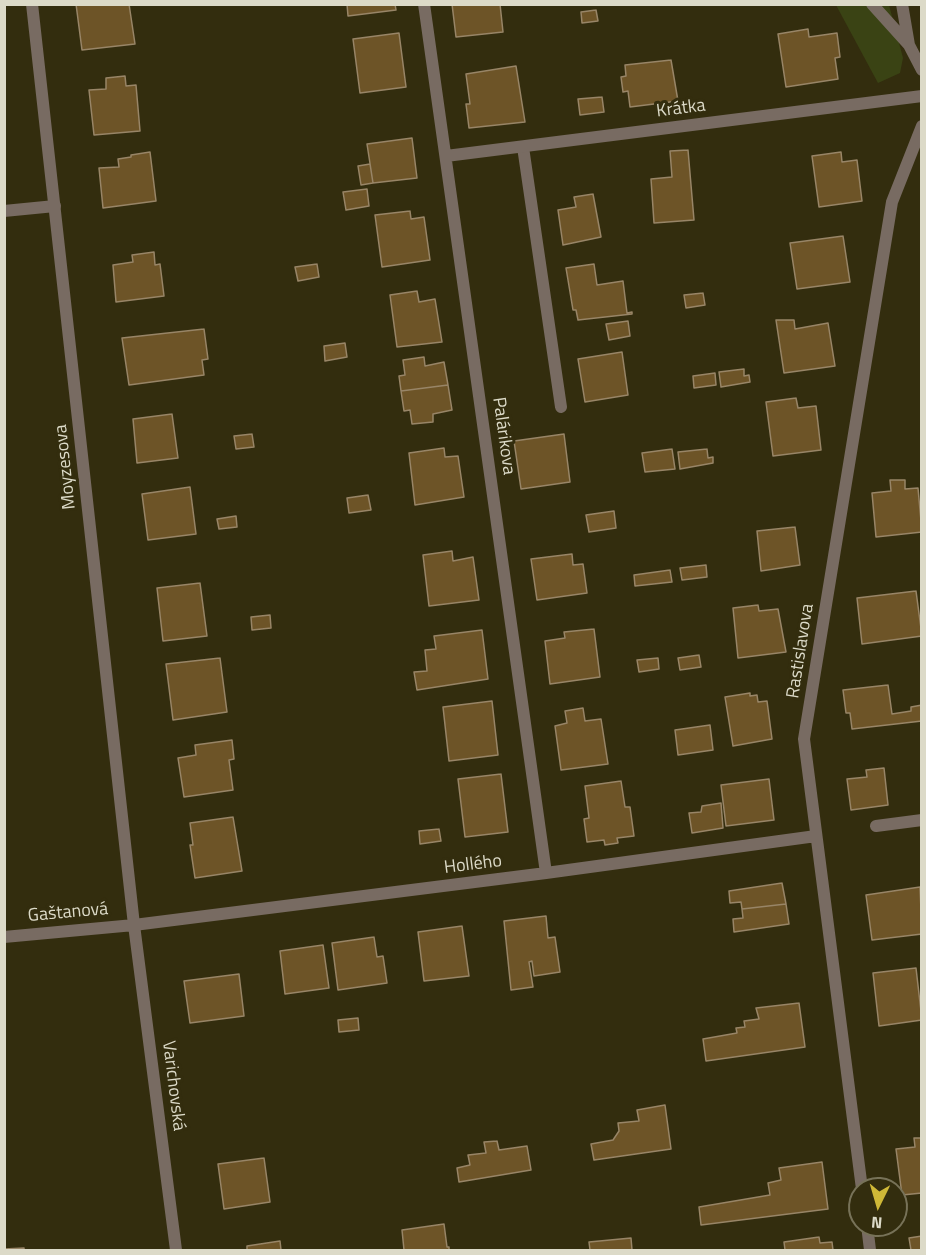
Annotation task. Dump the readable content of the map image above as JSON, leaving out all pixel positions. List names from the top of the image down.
{
  "streets": {
    "street": [
      "Krátka",
      "Palárikova",
      "Moyzesova",
      "Rastislavova",
      "Hollého",
      "Gaštanová",
      "Varichovská"
    ]
  },
  "crossings": [
    ["Krátka", "Palárikova"],
    ["Palárikova", "Hollého"],
    ["Moyzesova", "Hollého"],
    ["Moyzesova", "Gaštanová"],
    ["Moyzesova", "Varichovská"],
    ["Rastislavova", "Hollého"],
    ["Hollého", "Gaštanová"],
    ["Hollého", "Varichovská"],
    ["Gaštanová", "Varichovská"]
  ],
  "north": "bottom"
}
